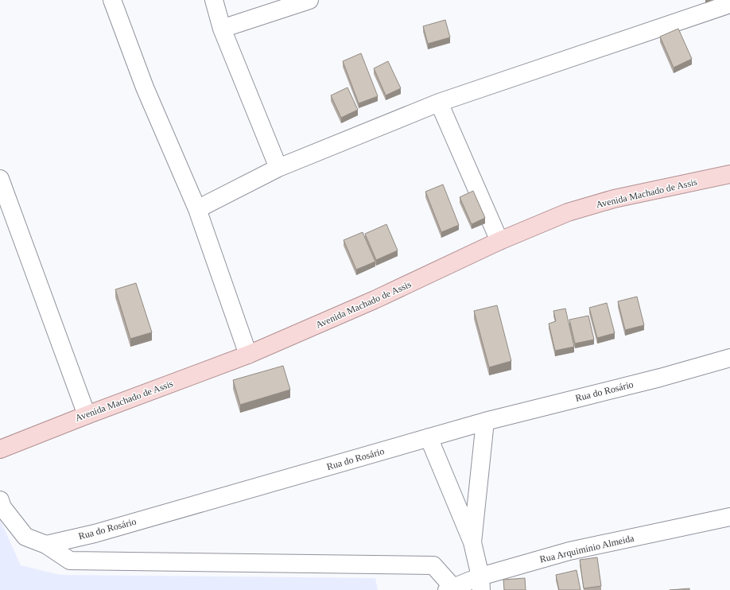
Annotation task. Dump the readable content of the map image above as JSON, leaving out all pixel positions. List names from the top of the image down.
{
  "streets": {
    "main road": ["Avenida Machado de Assis"],
    "street": ["Rua do Rosário", "Rua Arquimínio Almeida"]
  }
}
